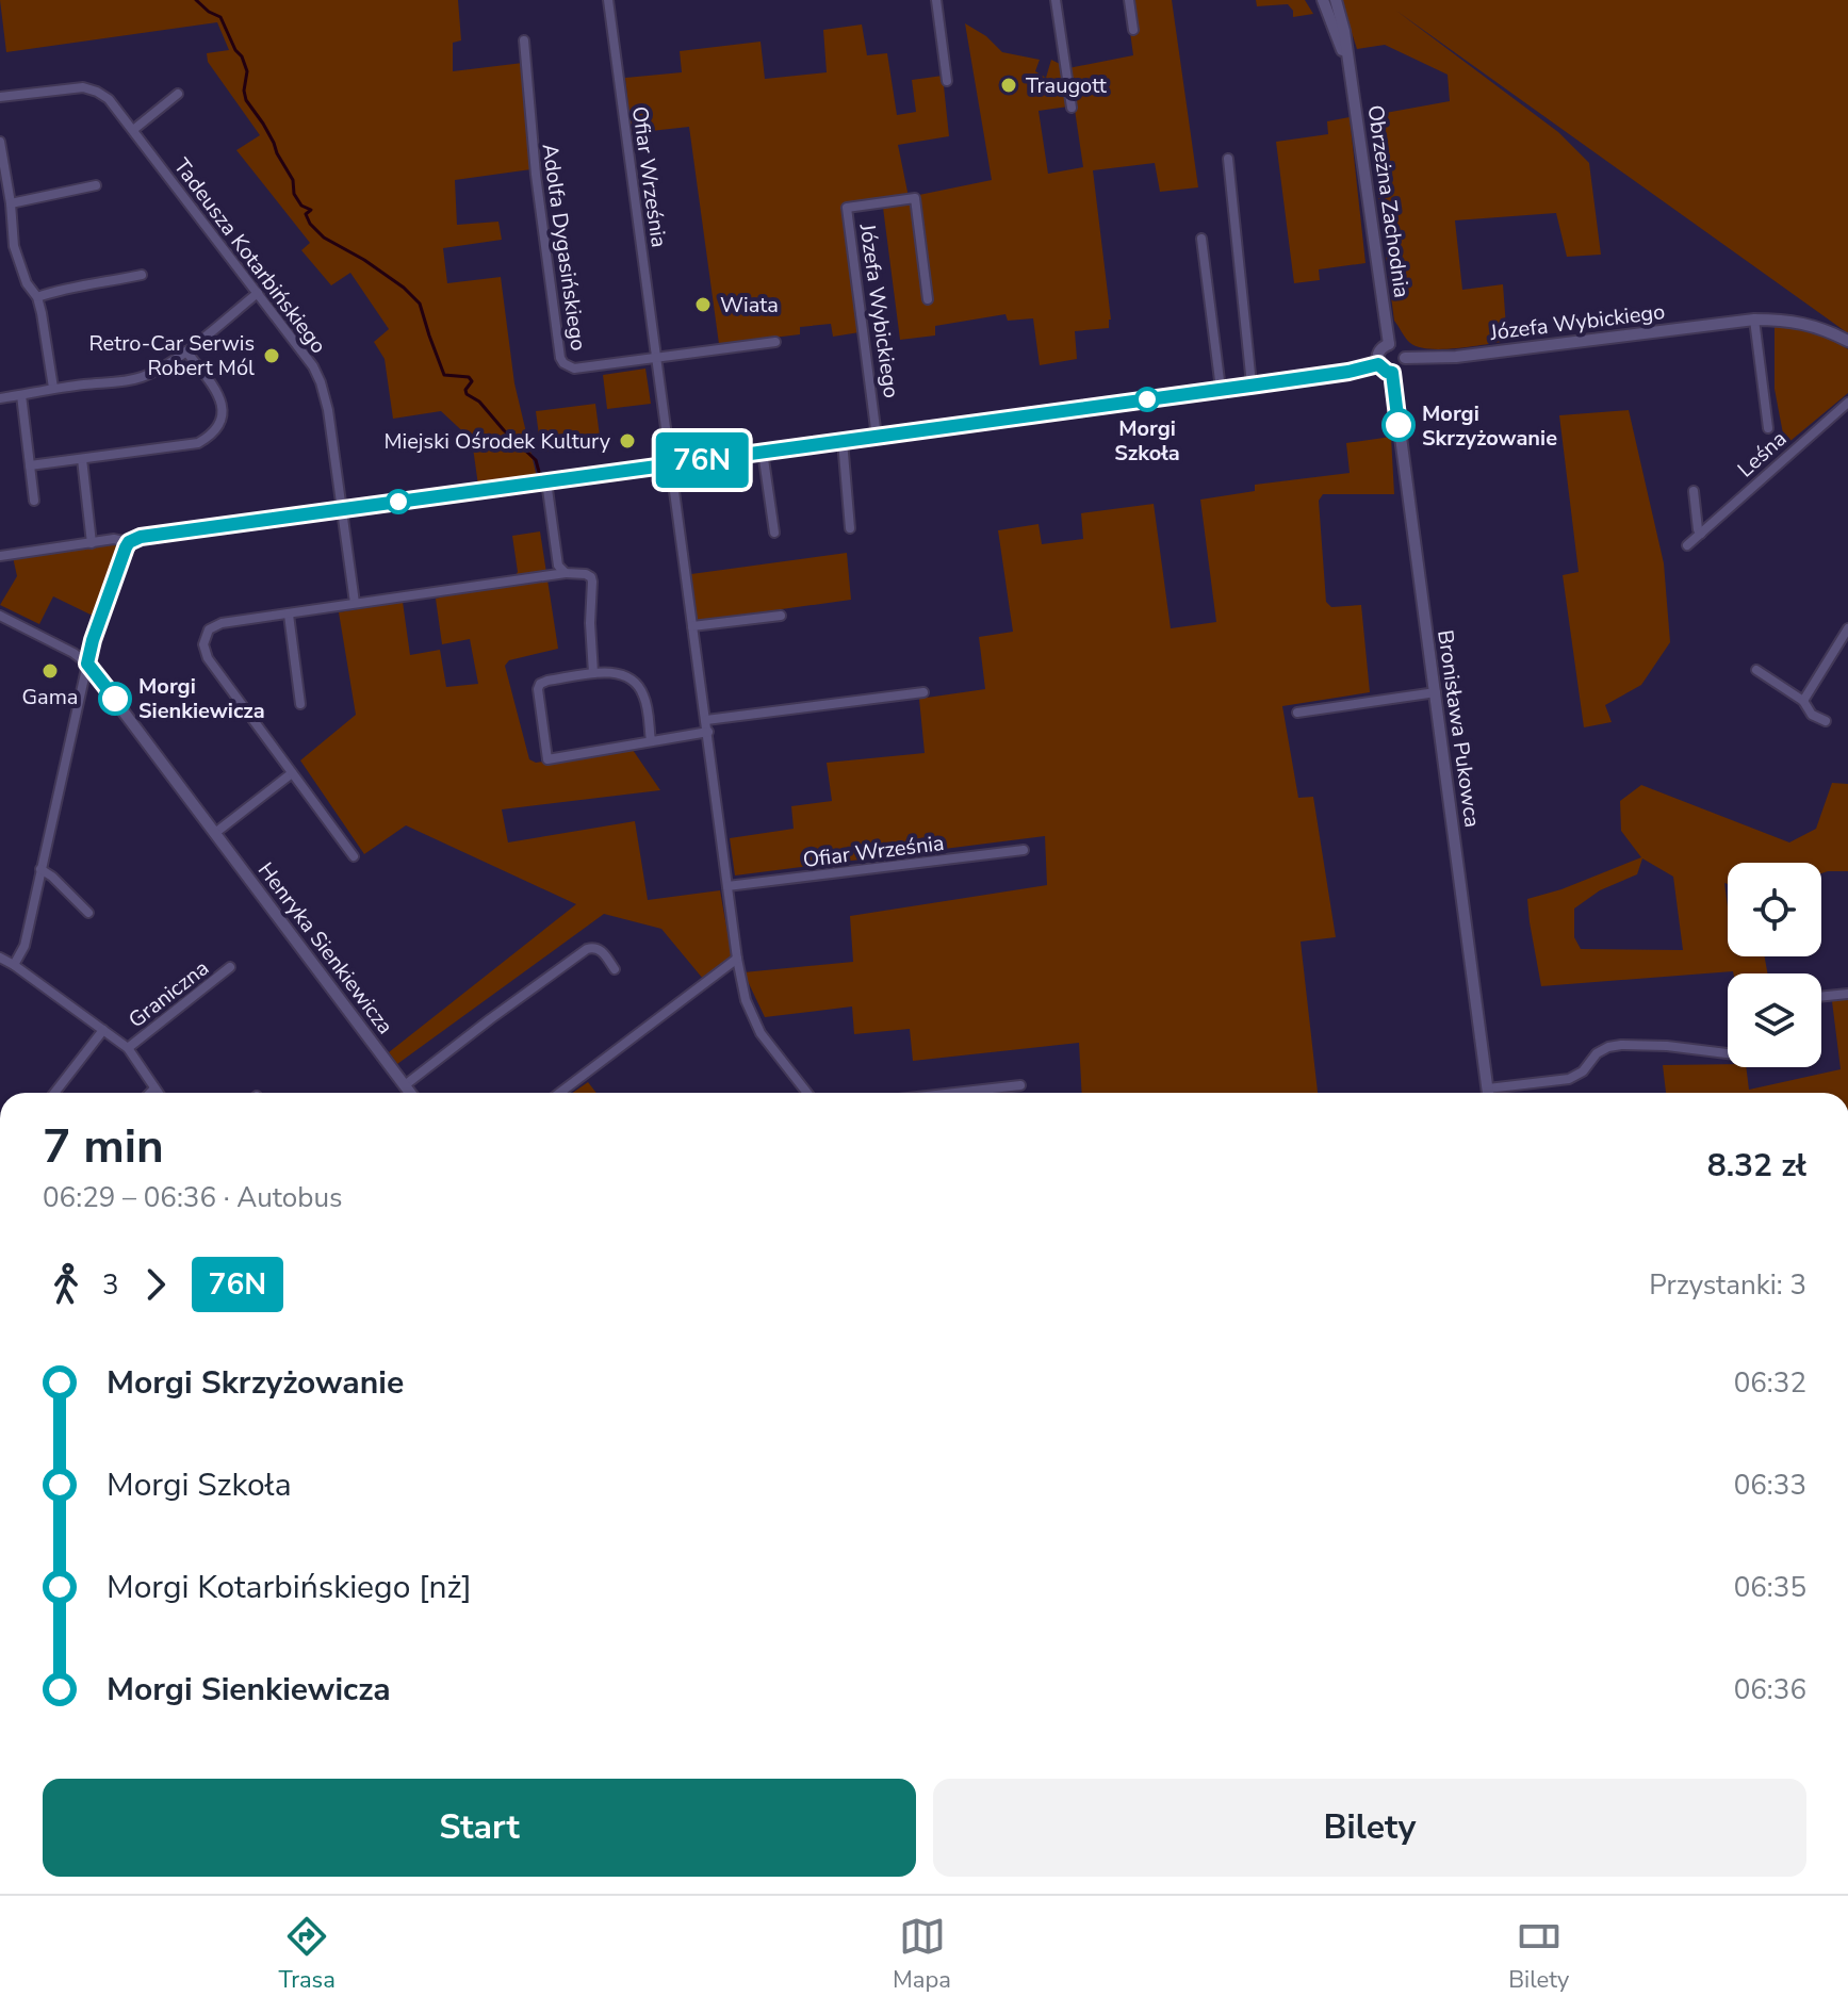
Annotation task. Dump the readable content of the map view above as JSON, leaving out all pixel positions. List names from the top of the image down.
{
  "streets": {
    "street": [
      "Ofiar Września",
      "Obrzeżna Zachodnia",
      "Adolfa Dygasińskiego",
      "Tadeusza Kotarbińskiego",
      "Józefa Wybickiego",
      "Leśna",
      "Bronisława Pukowca",
      "Henryka Sienkiewicza",
      "Graniczna"
    ]
  },
  "crossings": [
    ["Ofiar Września", "Adolfa Dygasińskiego"],
    ["Obrzeżna Zachodnia", "Józefa Wybickiego"],
    ["Obrzeżna Zachodnia", "Bronisława Pukowca"],
    ["Józefa Wybickiego", "Bronisława Pukowca"]
  ],
  "places": [
    "Traugott",
    "Wiata",
    "Retro-Car Serwis Robert Mól",
    "Morgi Szkoła",
    "Morgi Skrzyżowanie",
    "Miejski Ośrodek Kultury",
    "Gama",
    "Morgi Sienkiewicza"
  ],
  "lines": ["bus line 76N"],
  "page": {
    "on_map": "76N",
    "heading": ["7 min", "06:29 – 06:36 · Autobus", "8.32 zł"],
    "legs": ["3", "76N", "Przystanki: 3"],
    "list": [
      {
        "name": "Morgi Skrzyżowanie",
        "value": "06:32"
      },
      {
        "name": "Morgi Szkoła",
        "value": "06:33"
      },
      {
        "name": "Morgi Kotarbińskiego [nż]",
        "value": "06:35"
      },
      {
        "name": "Morgi Sienkiewicza",
        "value": "06:36"
      }
    ],
    "buttons": ["Start", "Bilety"],
    "tabs": ["Trasa", "Mapa", "Bilety"]
  }
}
